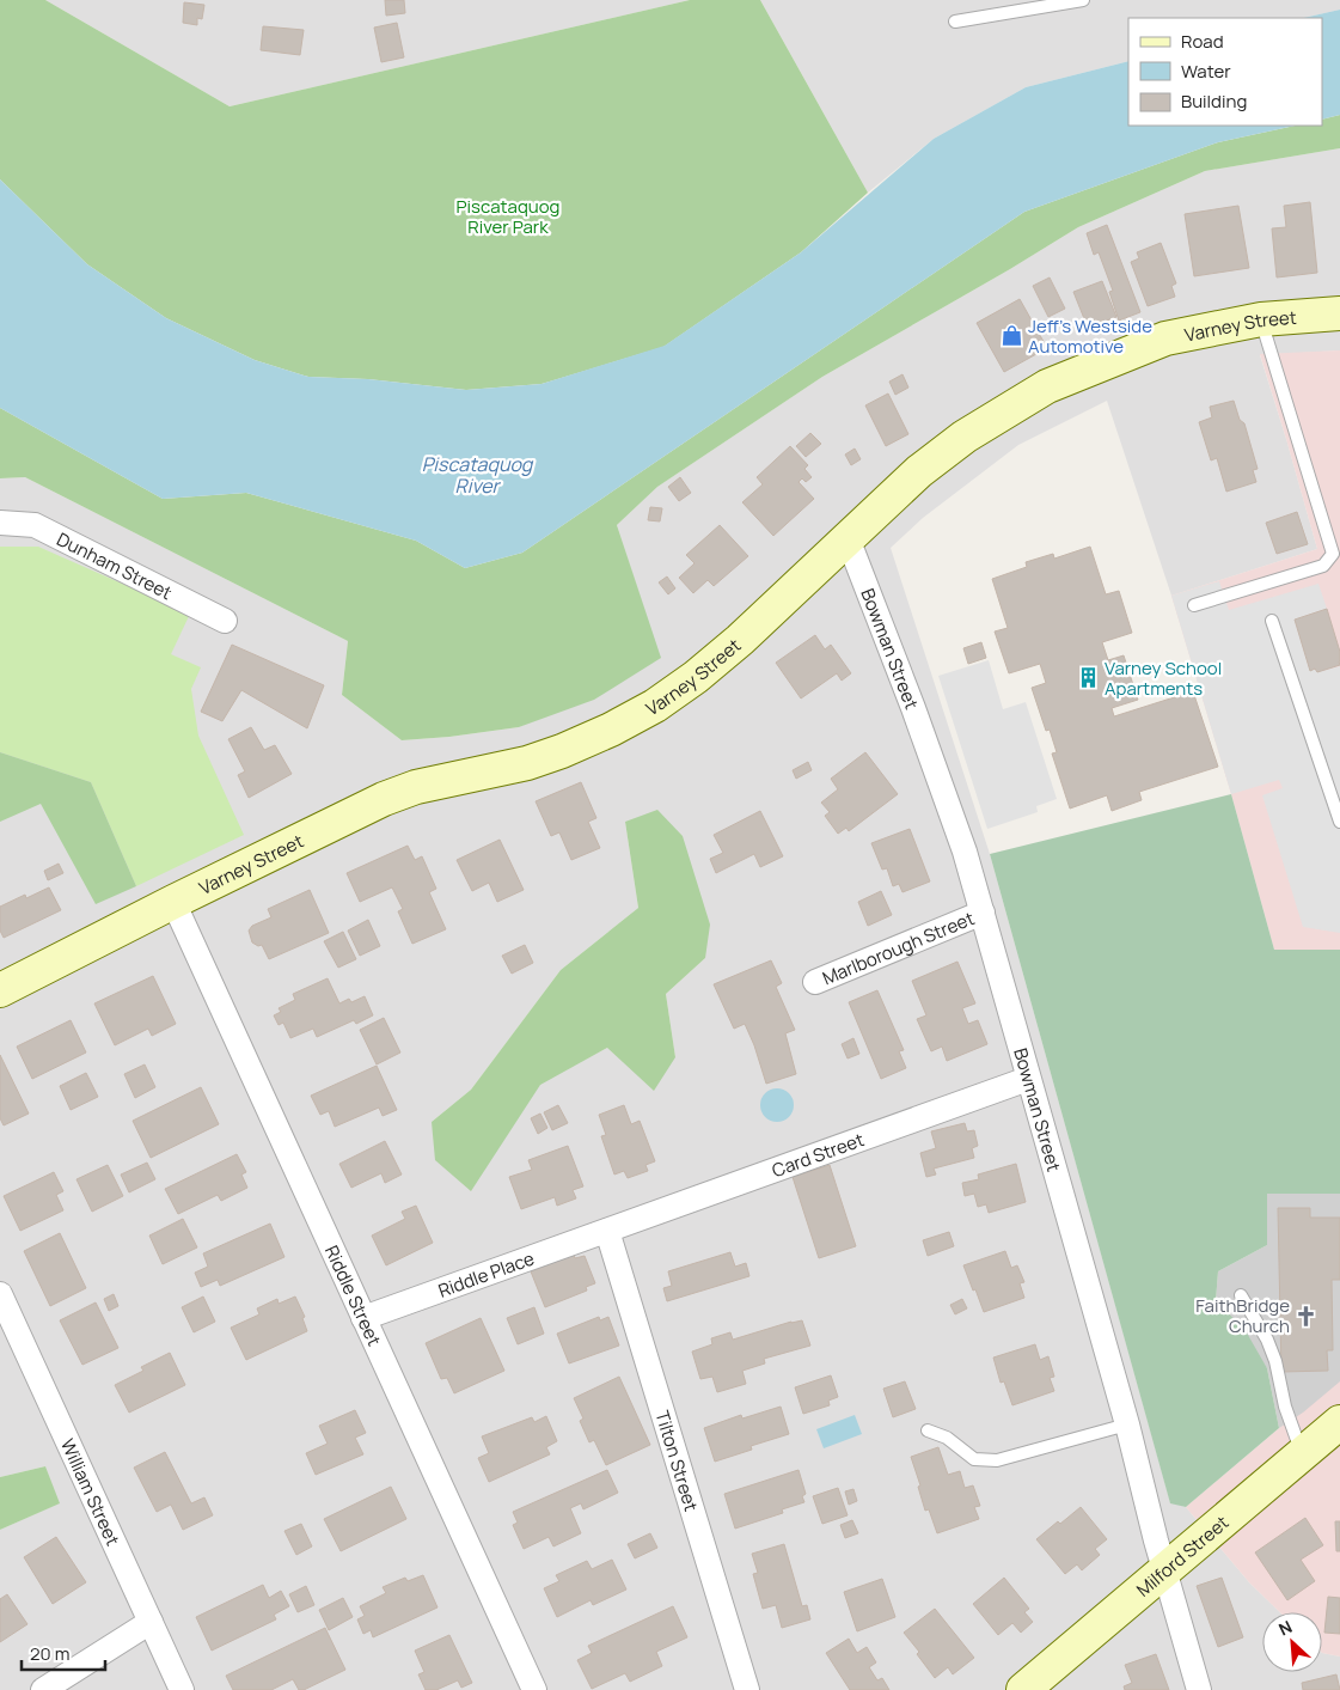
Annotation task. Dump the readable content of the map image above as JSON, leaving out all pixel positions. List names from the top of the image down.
{
  "streets": {
    "main road": ["Varney Street", "Milford Street"],
    "street": [
      "Dunham Street",
      "Bowman Street",
      "Marlborough Street",
      "Card Street",
      "Riddle Place",
      "Riddle Street",
      "Tilton Street",
      "William Street"
    ]
  },
  "crossings": [
    ["Varney Street", "Bowman Street"],
    ["Varney Street", "Riddle Street"],
    ["Bowman Street", "Marlborough Street"],
    ["Bowman Street", "Card Street"],
    ["Bowman Street", "Milford Street"],
    ["Card Street", "Riddle Place"],
    ["Card Street", "Tilton Street"],
    ["Riddle Place", "Riddle Street"],
    ["Riddle Place", "Tilton Street"]
  ],
  "water": ["Piscataquog River"],
  "parks": ["Piscataquog River Park"],
  "places": {
    "shop": ["Jeff's Westside Automotive"],
    "building": ["Varney School Apartments"],
    "church": ["FaithBridge Church"]
  },
  "legend": ["Road", "Water", "Building"],
  "scale_bar": "20 m",
  "north": "top left"
}
